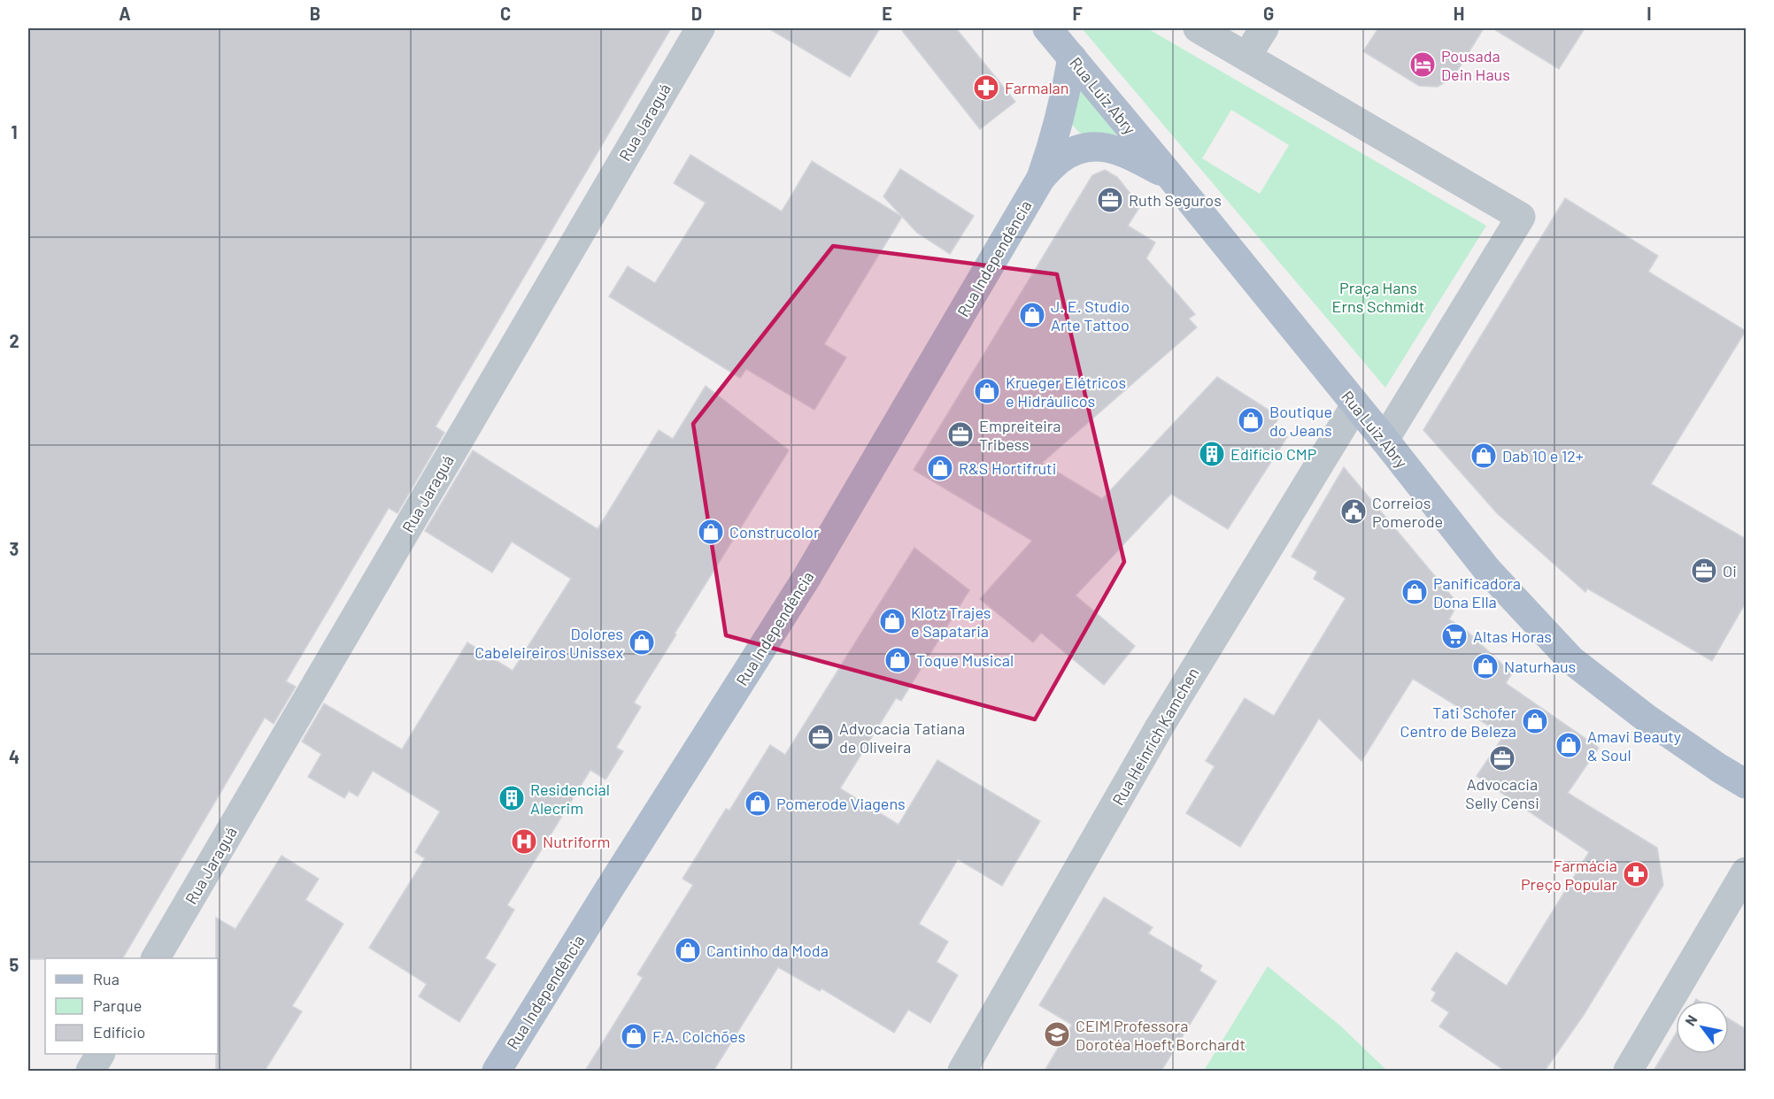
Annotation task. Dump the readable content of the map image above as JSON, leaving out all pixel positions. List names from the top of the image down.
{
  "streets": {
    "main road": ["Rua Luiz Abry", "Rua Independência"],
    "street": ["Rua Jaraguá", "Rua Heinrich Kamchen"]
  },
  "crossings": [
    ["Rua Luiz Abry", "Rua Independência"],
    ["Rua Luiz Abry", "Rua Heinrich Kamchen"]
  ],
  "parks": ["Praça Hans Erns Schmidt"],
  "places": {
    "hotel": ["Pousada Dein Haus"],
    "pharmacy": ["Farmalan", "Farmácia Preço Popular"],
    "office": [
      "Ruth Seguros",
      "Empreiteira Tribess",
      "Oi",
      "Advocacia Tatiana de Oliveira",
      "Advocacia Selly Censi"
    ],
    "shop": [
      "J. E. Studio Arte Tattoo",
      "Krueger Elétricos e Hidráulicos",
      "Boutique do Jeans",
      "Dab 10 e 12+",
      "R&S Hortifruti",
      "Construcolor",
      "Panificadora Dona Ella",
      "Klotz Trajes e Sapataria",
      "Dolores Cabeleireiros Unissex",
      "Toque Musical",
      "Naturhaus",
      "Tati Schofer Centro de Beleza",
      "Amavi Beauty & Soul",
      "Pomerode Viagens",
      "Cantinho da Moda",
      "F.A. Colchões"
    ],
    "building": ["Edifício CMP", "Residencial Alecrim"],
    "public building": ["Correios Pomerode"],
    "supermarket": ["Altas Horas"],
    "hospital": ["Nutriform"],
    "school or university": ["CEIM Professora Dorotéa Hoeft Borchardt"]
  },
  "legend": ["Rua", "Parque", "Edifício"],
  "north": "top left",
  "grid": {
    "columns": [
      "A",
      "B",
      "C",
      "D",
      "E",
      "F",
      "G",
      "H",
      "I"
    ],
    "rows": [
      "1",
      "2",
      "3",
      "4",
      "5"
    ]
  }
}
